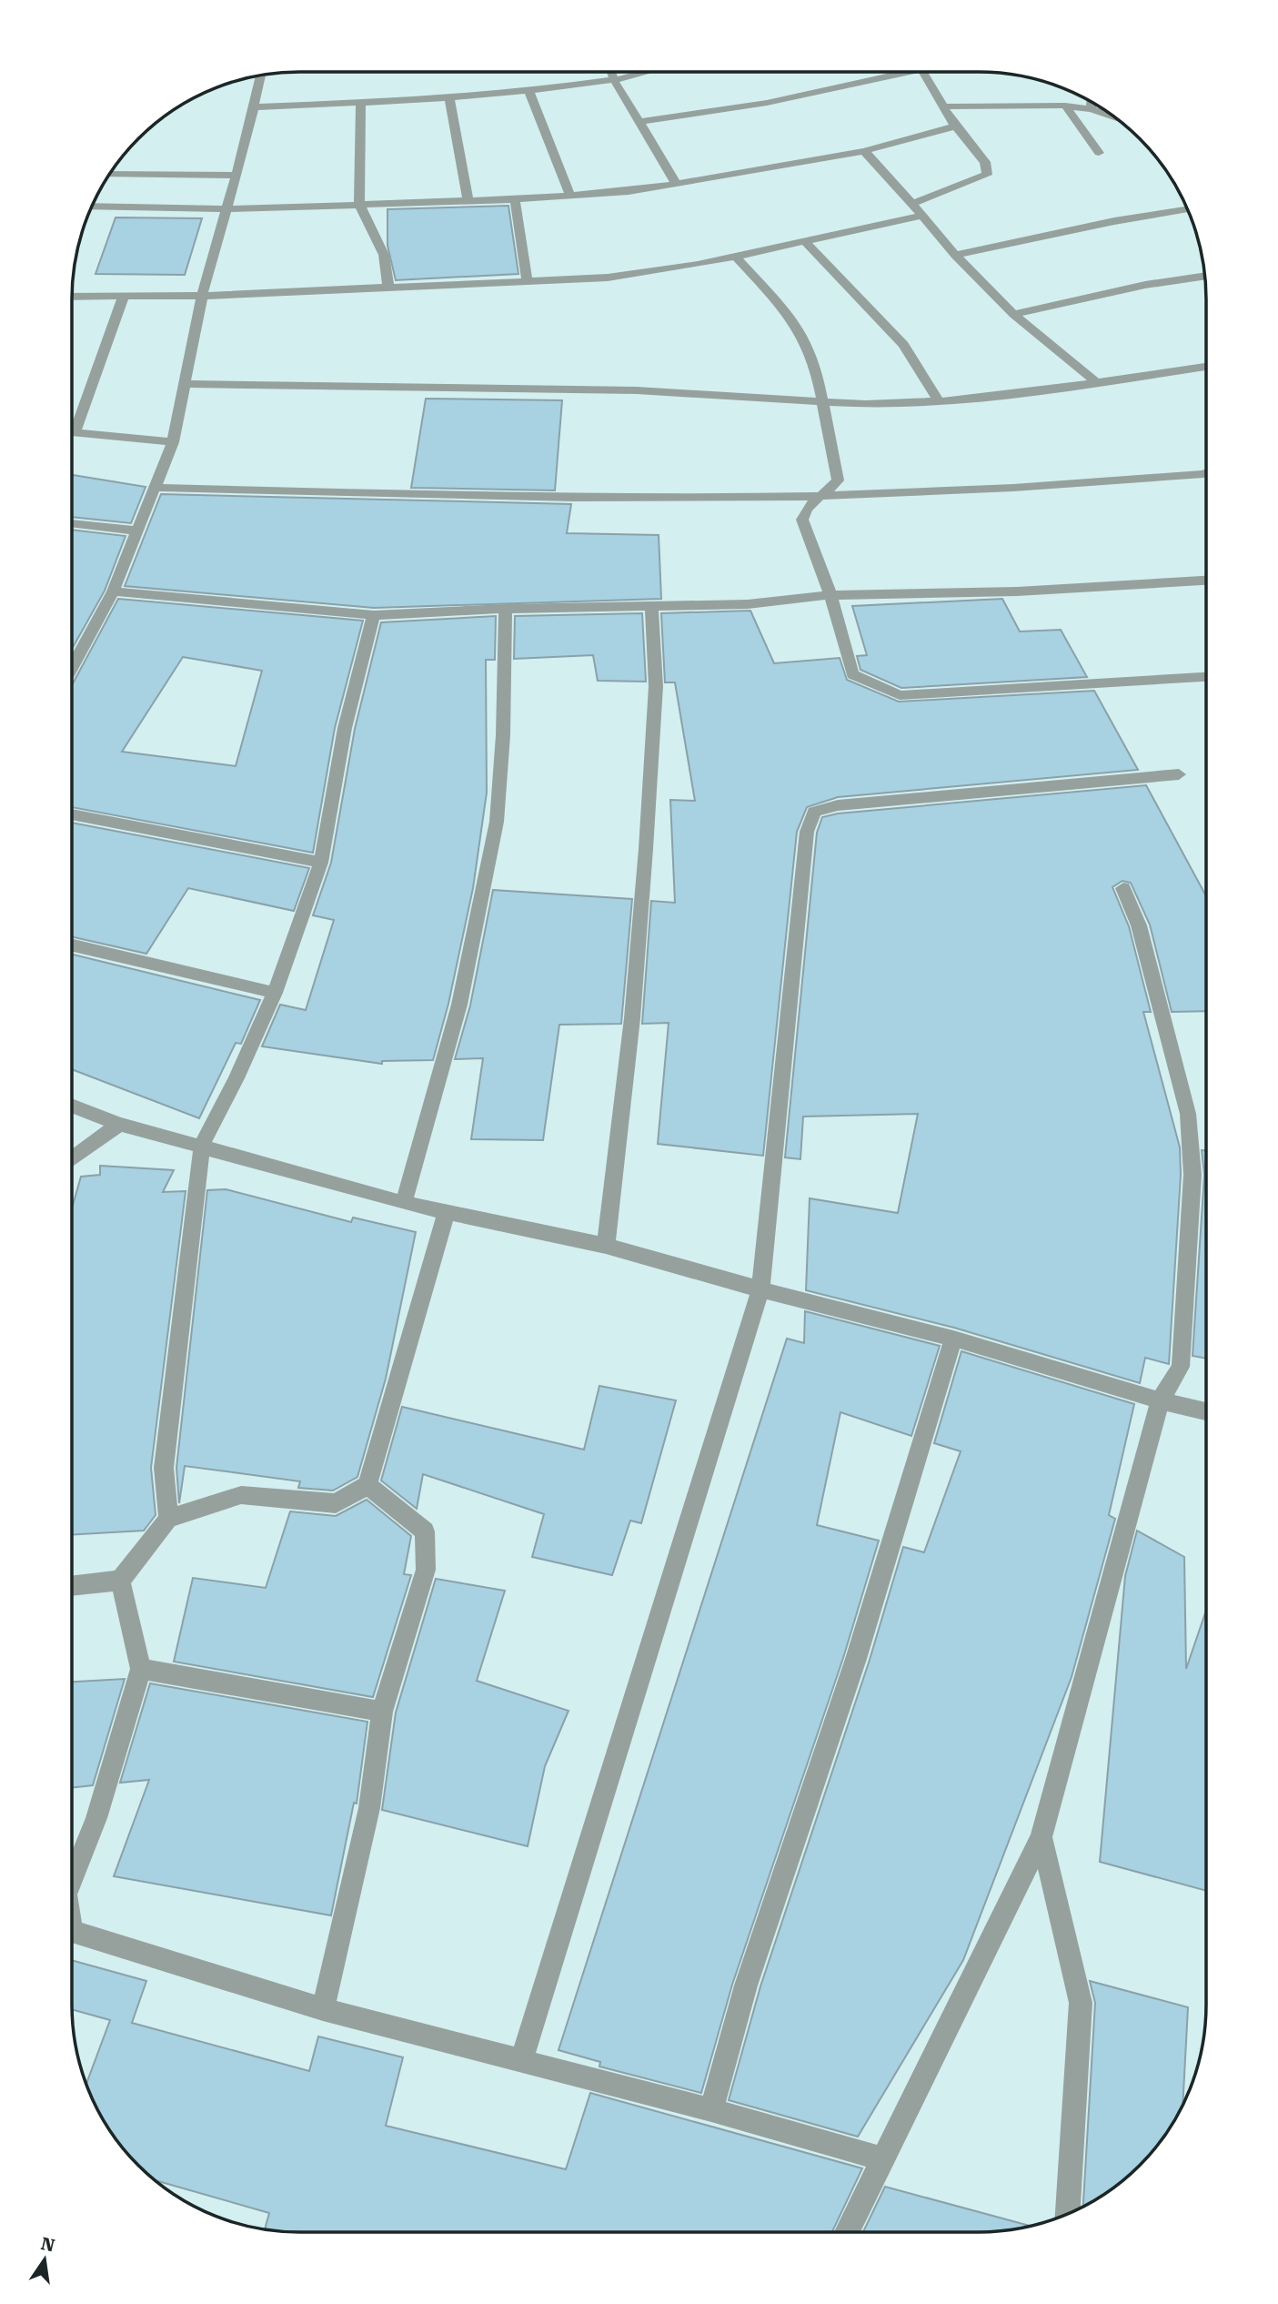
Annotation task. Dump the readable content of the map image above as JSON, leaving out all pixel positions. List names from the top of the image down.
{
  "north": "top"
}
